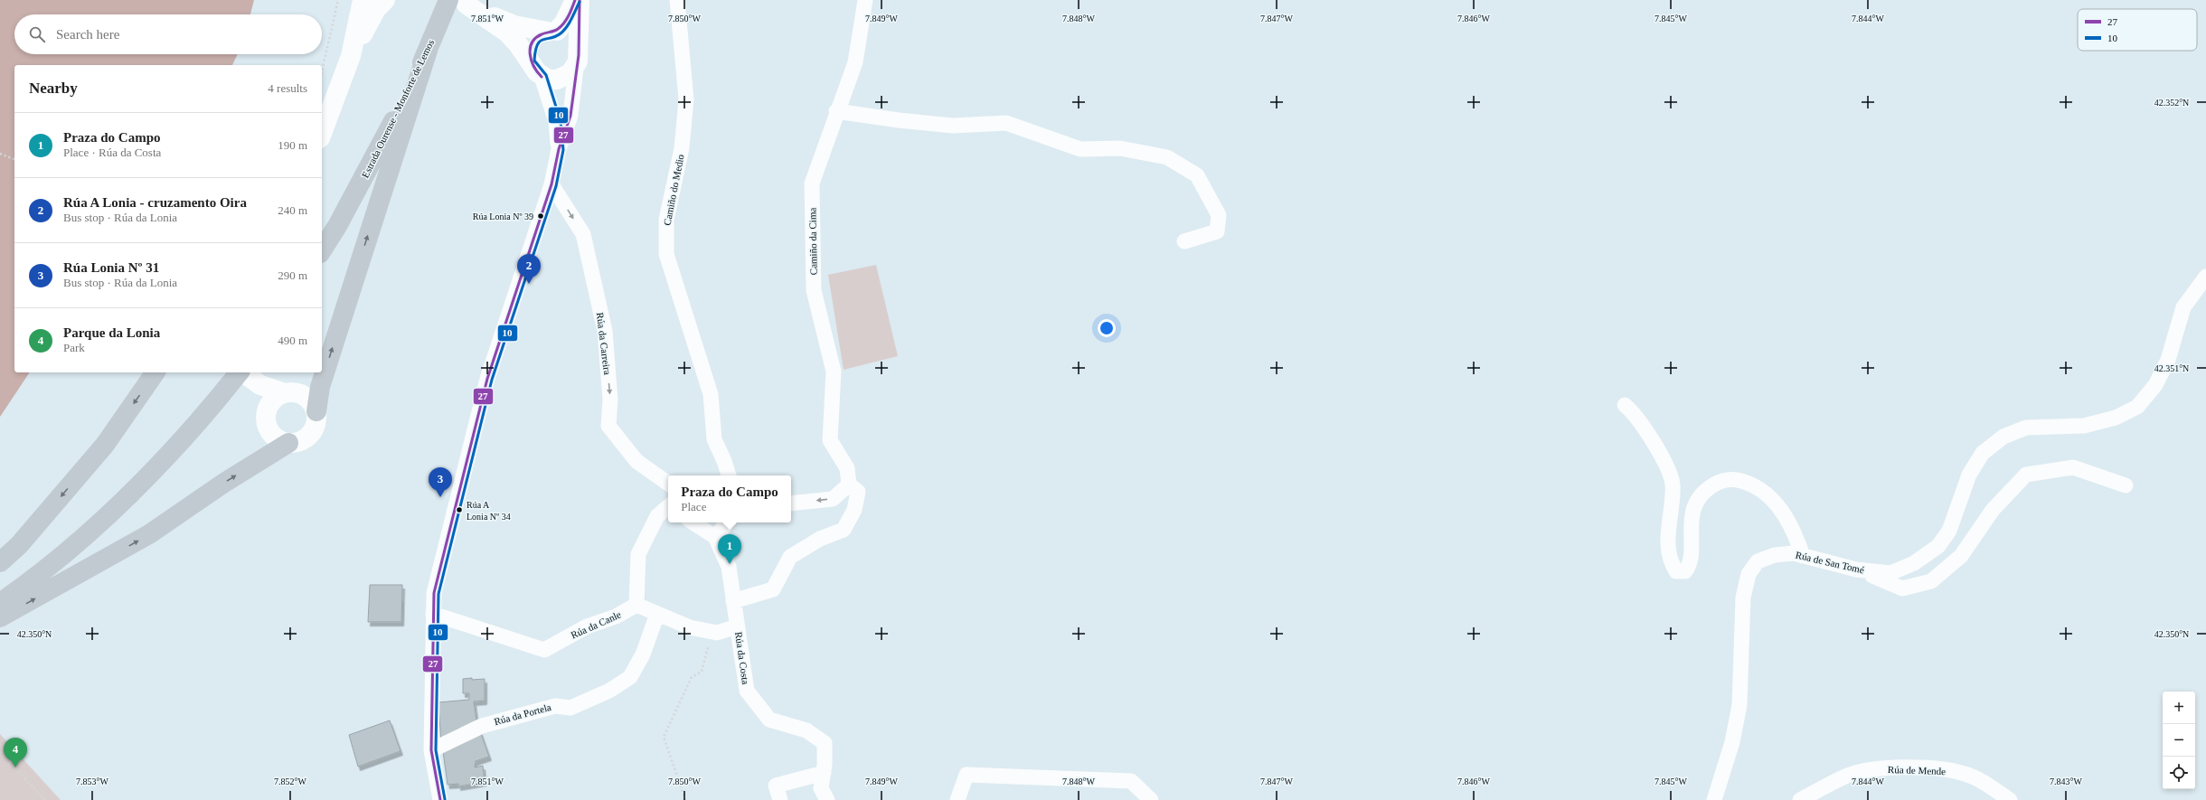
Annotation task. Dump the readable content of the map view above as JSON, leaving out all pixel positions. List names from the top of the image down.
{
  "streets": {
    "highway": ["Estrada Ourense - Monforte de Lemos"],
    "street": [
      "Camiño do Medio",
      "Camiño da Cima",
      "Rúa da Carreira",
      "Rúa de San Tomé",
      "Rúa da Canle",
      "Rúa da Costa",
      "Rúa da Portela",
      "Rúa de Mende"
    ]
  },
  "one_way": ["Rúa da Carreira"],
  "places": ["Rúa Lonia Nº 39", "Rúa A Lonia Nº 34"],
  "lines": ["transit line 27", "transit line 10"],
  "legend": ["27", "10"],
  "page": {
    "search": "Search here",
    "heading": ["Nearby", "4 results"],
    "list": [
      {
        "mark": "1",
        "name": "Praza do Campo",
        "note": "Place · Rúa da Costa",
        "value": "190 m"
      },
      {
        "mark": "2",
        "name": "Rúa A Lonia - cruzamento Oira",
        "note": "Bus stop · Rúa da Lonia",
        "value": "240 m"
      },
      {
        "mark": "3",
        "name": "Rúa Lonia Nº 31",
        "note": "Bus stop · Rúa da Lonia",
        "value": "290 m"
      },
      {
        "mark": "4",
        "name": "Parque da Lonia",
        "note": "Park",
        "value": "490 m"
      }
    ],
    "pins": [
      "2",
      "3",
      "1",
      "4"
    ],
    "popup": ["Praza do Campo", "Place"],
    "map_buttons": ["+", "−"]
  },
  "coordinates": [
    "7.851°W",
    "7.850°W",
    "7.849°W",
    "7.848°W",
    "7.847°W",
    "7.846°W",
    "7.845°W",
    "7.844°W",
    "42.352°N",
    "42.351°N",
    "42.350°N",
    "7.853°W",
    "7.852°W",
    "7.843°W"
  ]
}
